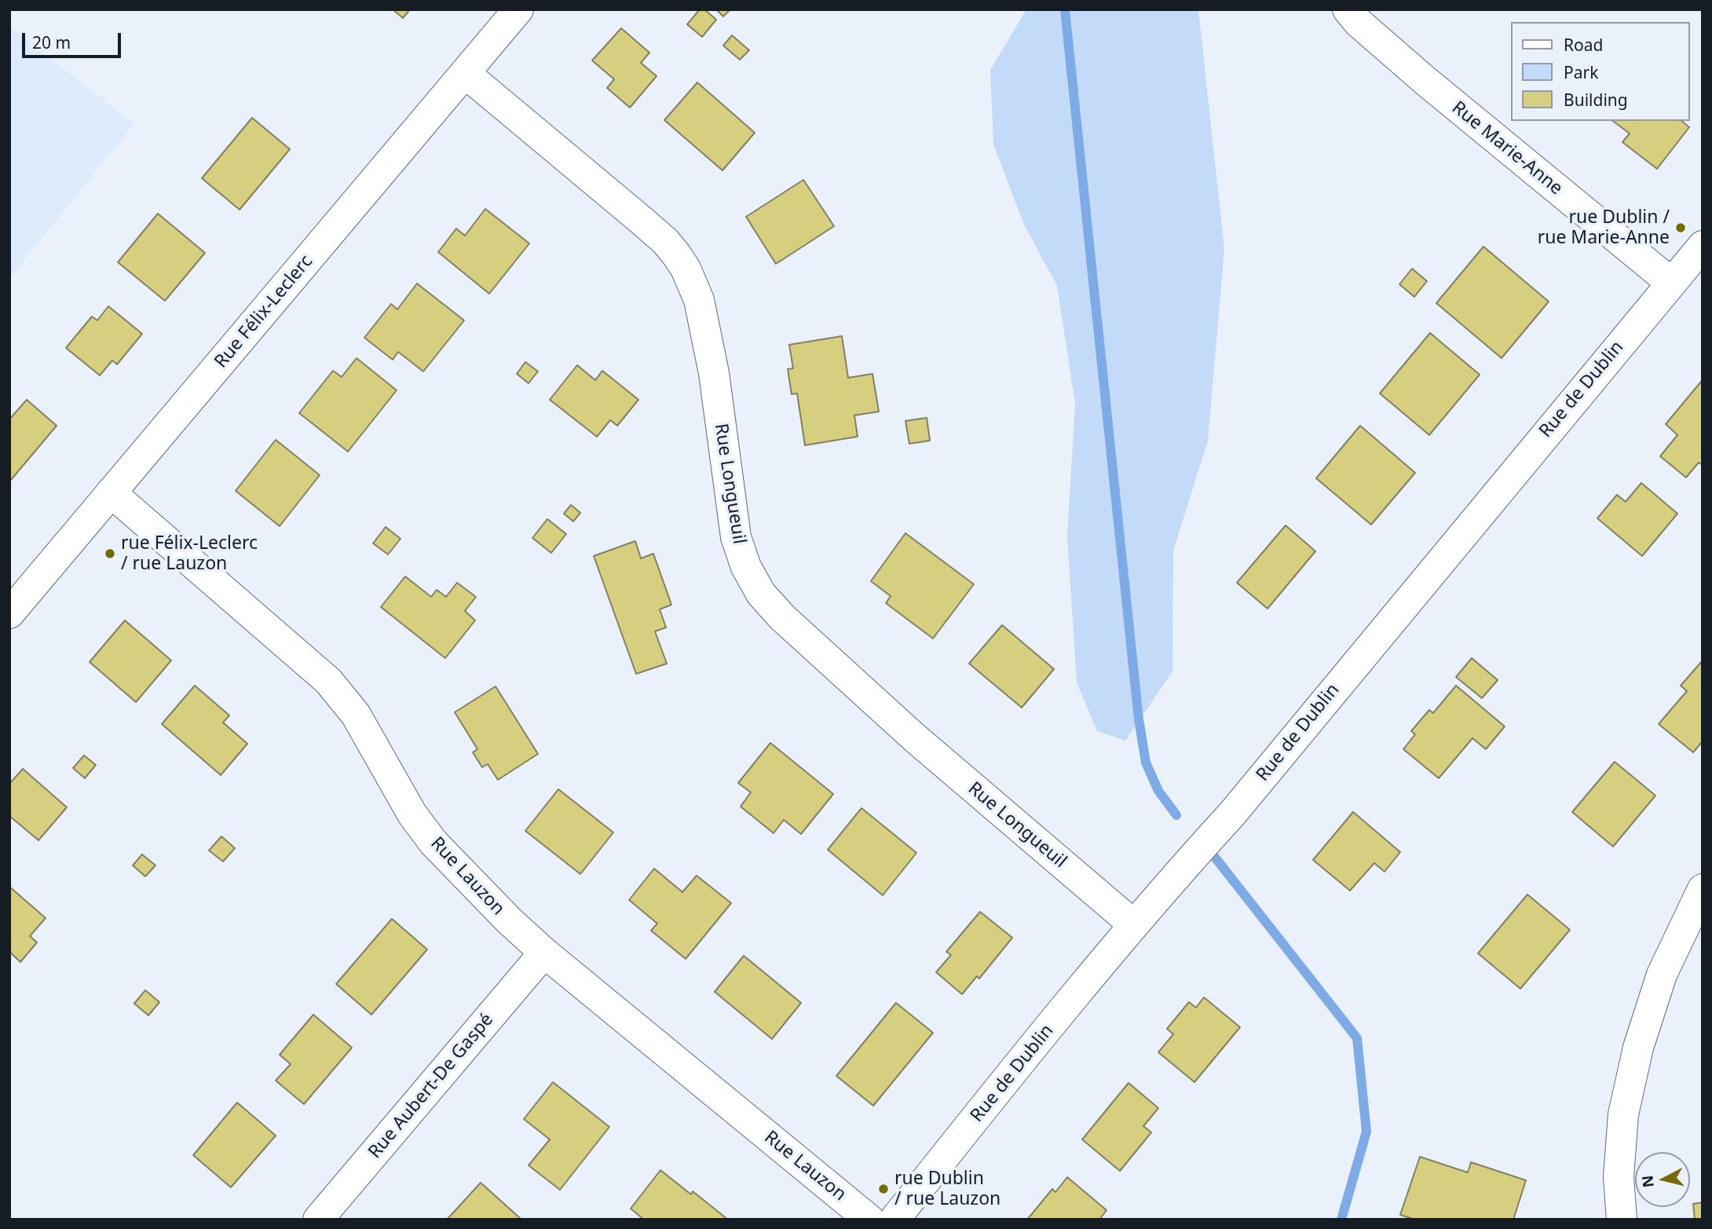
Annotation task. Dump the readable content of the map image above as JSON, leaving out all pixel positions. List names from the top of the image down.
{
  "streets": {
    "street": [
      "Rue Marie-Anne",
      "Rue Félix-Leclerc",
      "Rue de Dublin",
      "Rue Longueuil",
      "Rue Lauzon",
      "Rue Aubert-De Gaspé"
    ]
  },
  "crossings": [
    ["Rue Marie-Anne", "Rue de Dublin"],
    ["Rue Félix-Leclerc", "Rue Longueuil"],
    ["Rue Félix-Leclerc", "Rue Lauzon"],
    ["Rue de Dublin", "Rue Longueuil"],
    ["Rue Lauzon", "Rue Aubert-De Gaspé"]
  ],
  "places": ["rue Dublin / rue Marie-Anne", "rue Félix-Leclerc / rue Lauzon", "rue Dublin / rue Lauzon"],
  "legend": ["Road", "Park", "Building"],
  "scale_bar": "20 m",
  "north": "left"
}
